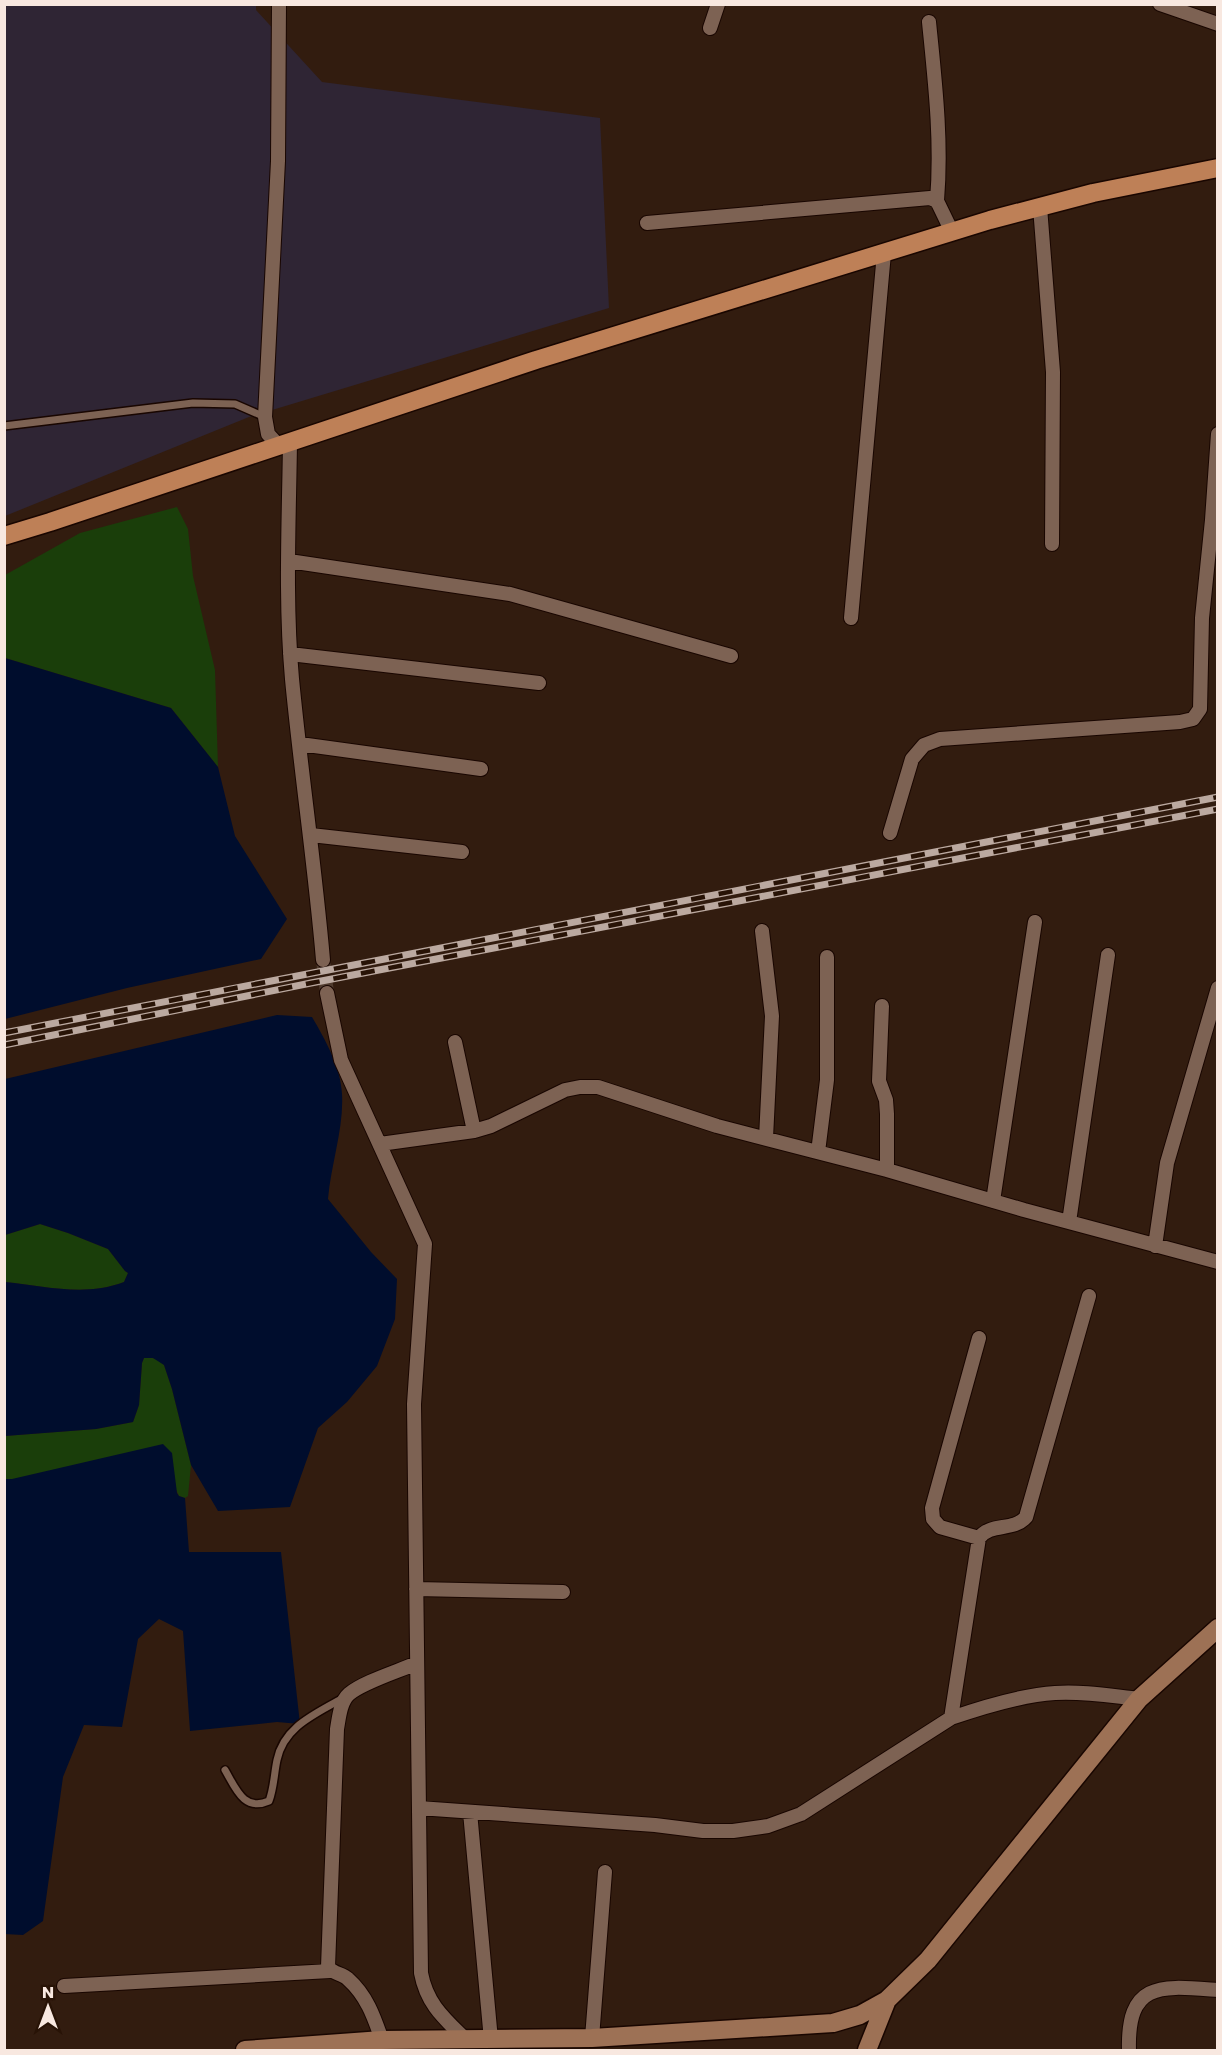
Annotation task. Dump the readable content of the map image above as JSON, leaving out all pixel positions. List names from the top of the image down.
{
  "north": "top"
}
